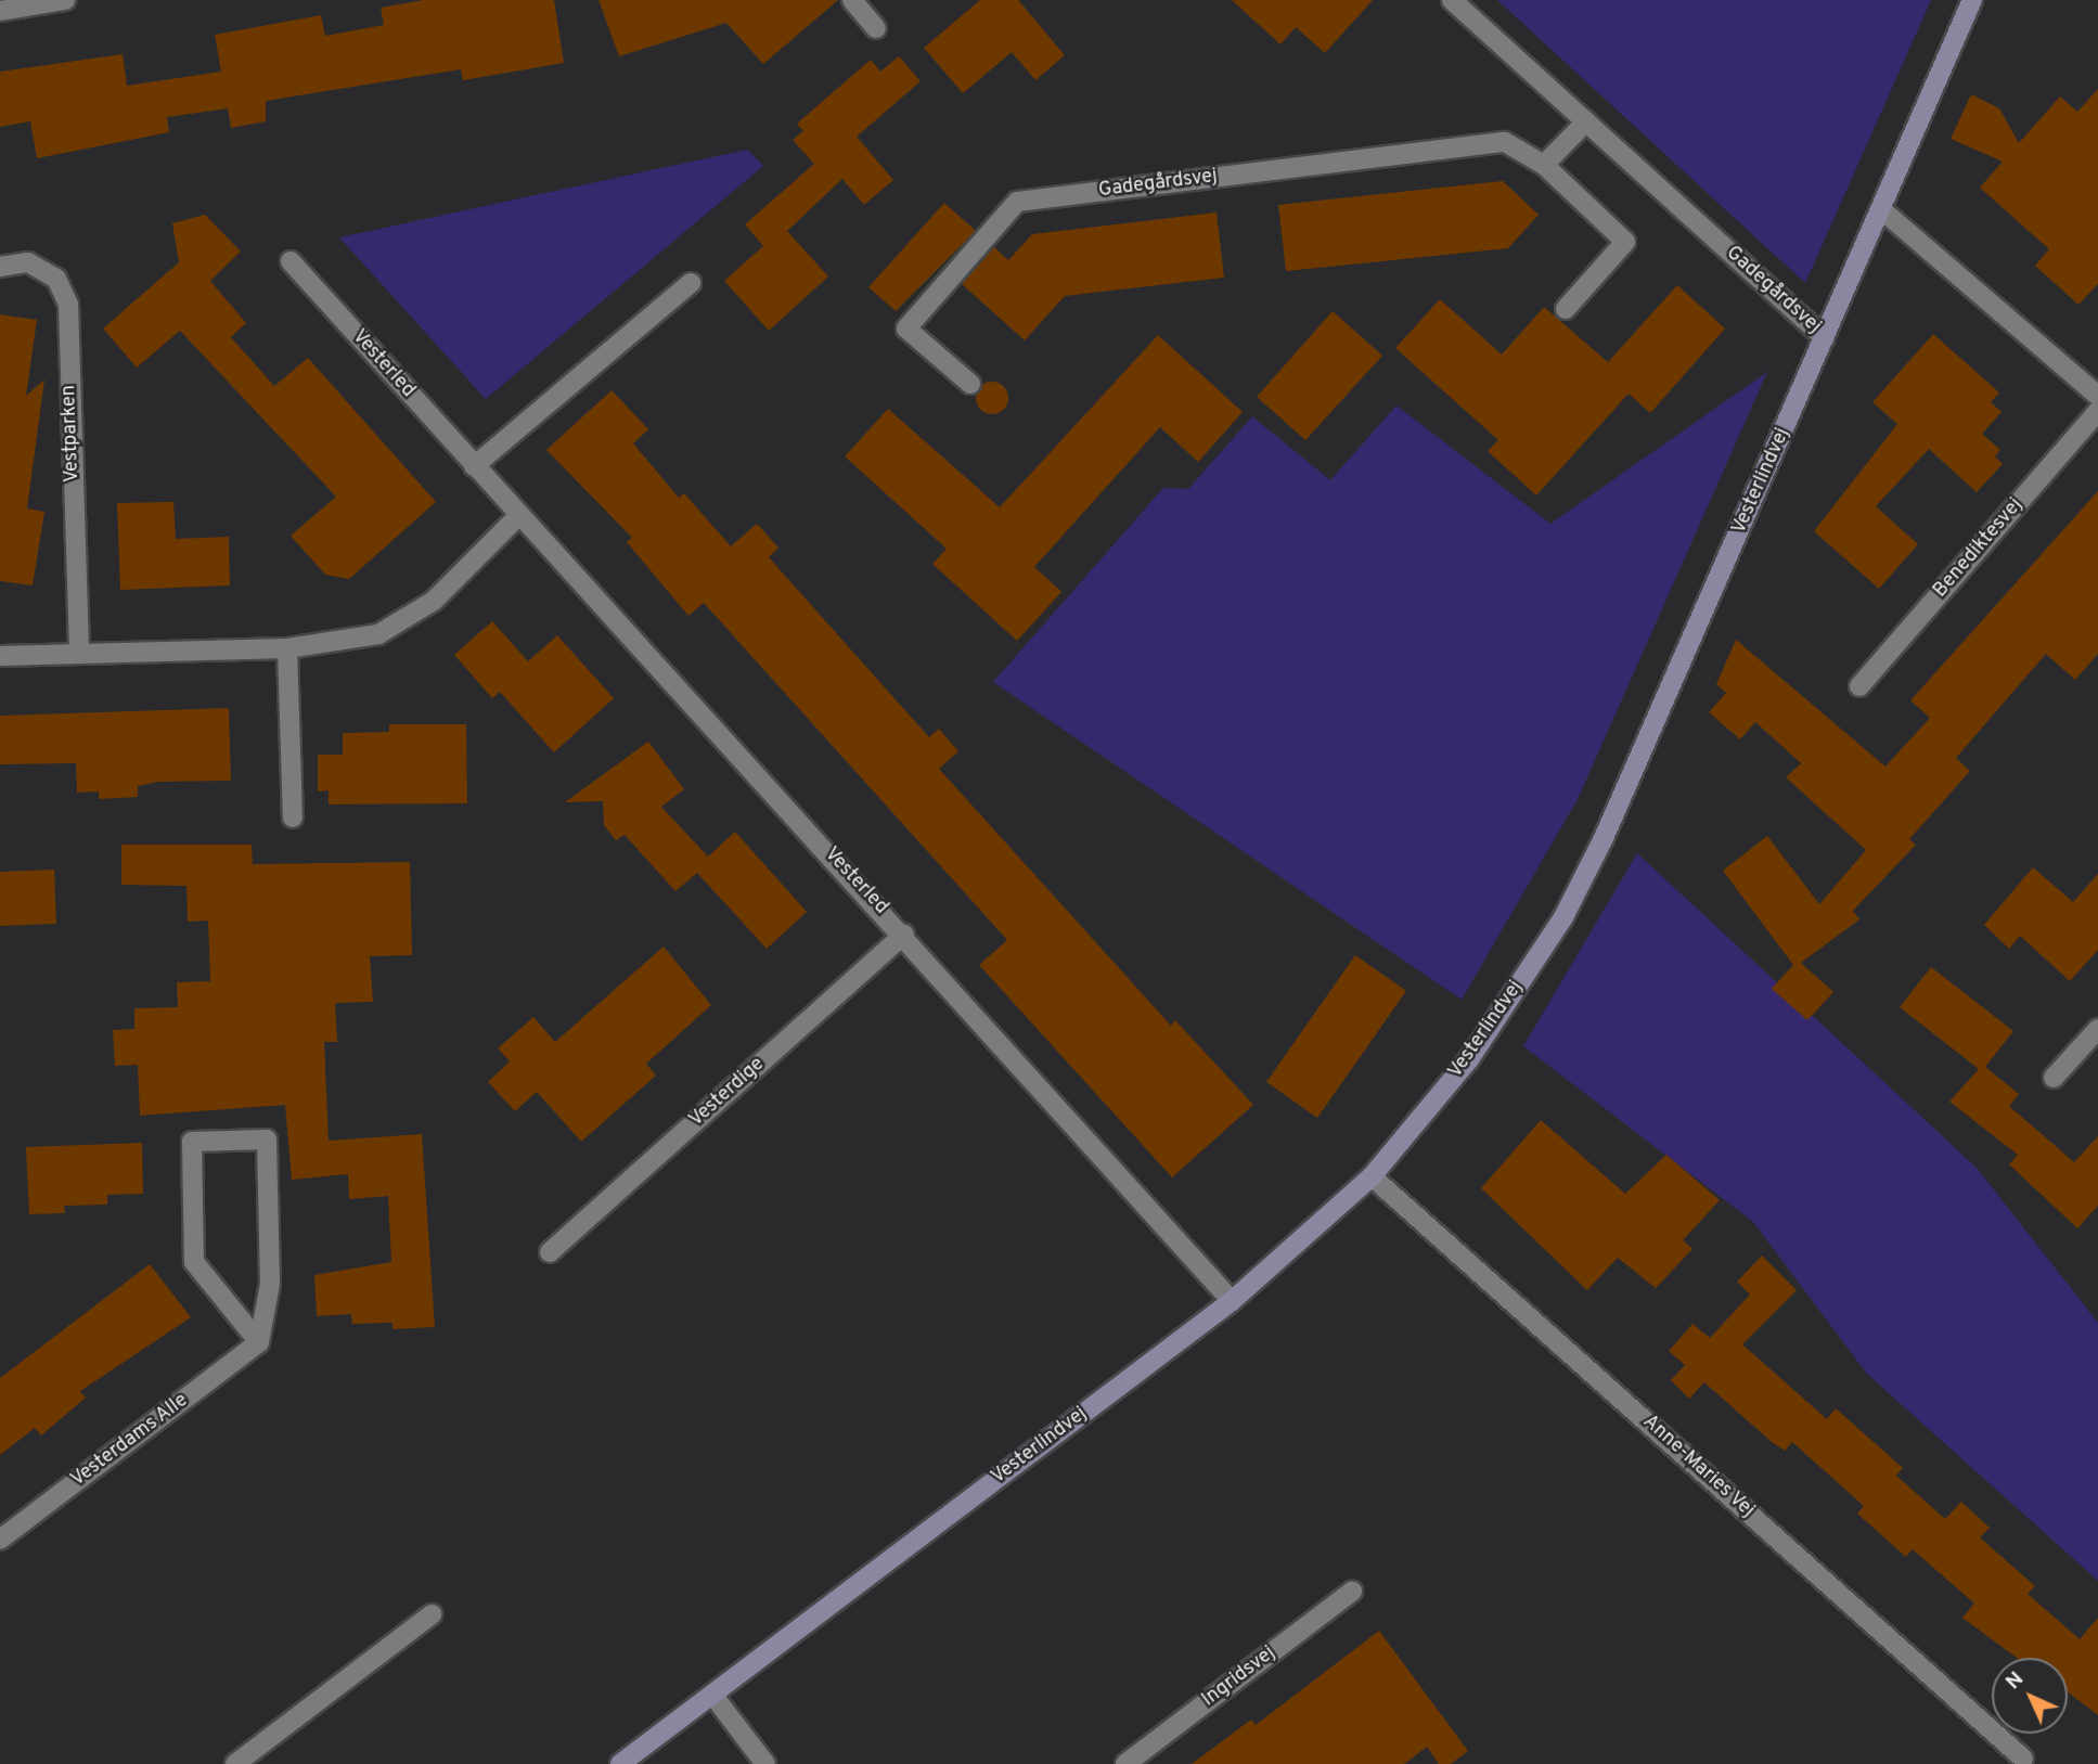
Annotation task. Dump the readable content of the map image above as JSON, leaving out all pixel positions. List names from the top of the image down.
{
  "streets": {
    "street": [
      "Gadegårdsvej",
      "Vesterled",
      "Vestparken",
      "Vesterlindvej",
      "Benediktesvej",
      "Vesterdige",
      "Vesterdams Alle",
      "Anne-Maries Vej",
      "Ingridsvej"
    ]
  },
  "crossings": [
    ["Gadegårdsvej", "Vesterlindvej"],
    ["Vesterled", "Vesterlindvej"],
    ["Vesterled", "Vesterdige"],
    ["Vesterlindvej", "Anne-Maries Vej"]
  ],
  "north": "top left"
}
